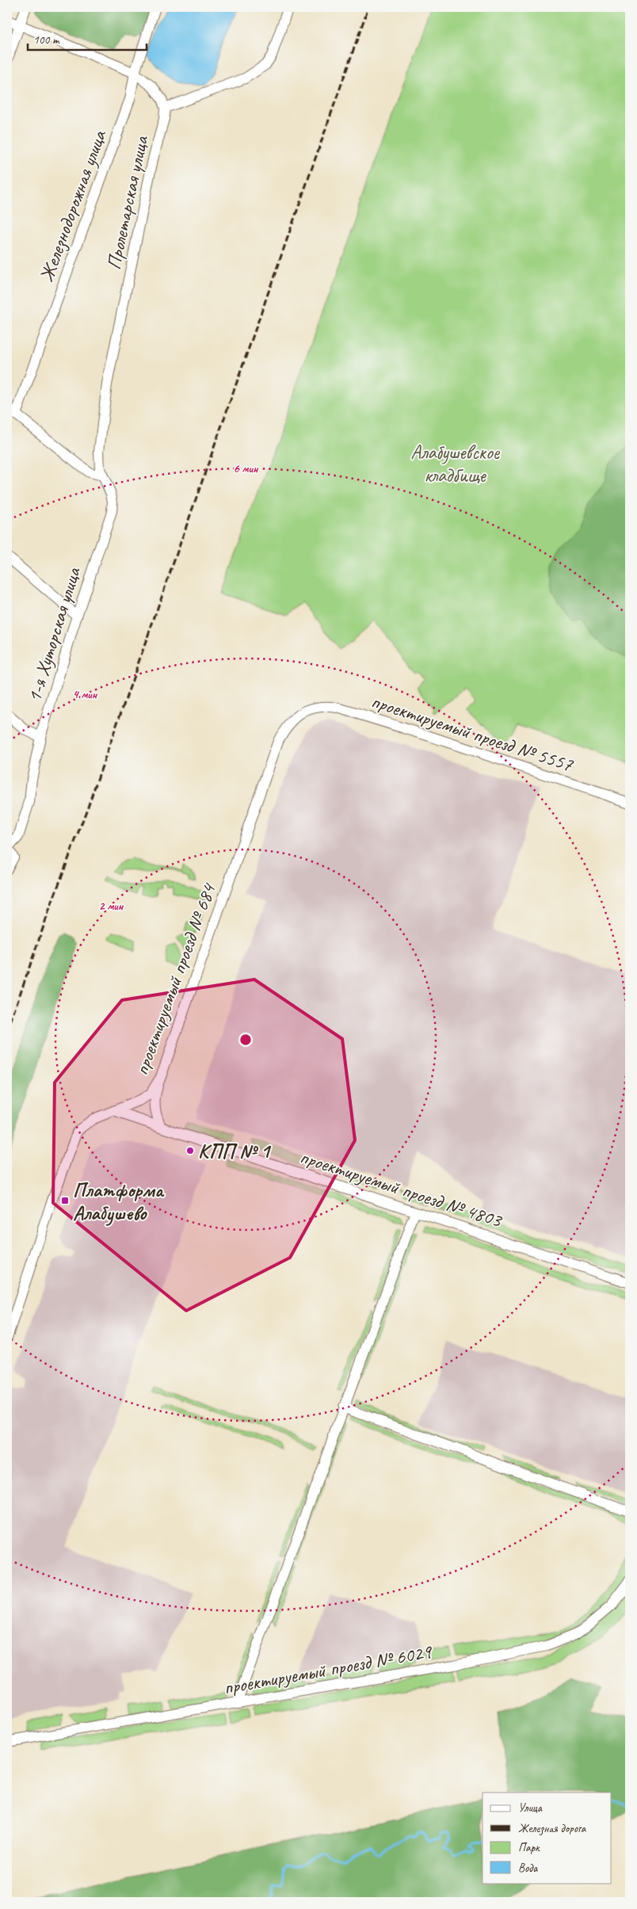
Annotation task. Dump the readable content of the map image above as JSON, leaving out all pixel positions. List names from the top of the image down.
{
  "streets": {
    "street": [
      "Пролетарская улица",
      "Железнодорожная улица",
      "1-я Хуторская улица",
      "проектируемый проезд № 5557",
      "проектируемый проезд № 684",
      "проектируемый проезд № 4803",
      "проектируемый проезд № 6029"
    ]
  },
  "crossings": [
    ["Пролетарская улица", "1-я Хуторская улица"],
    ["проектируемый проезд № 5557", "проектируемый проезд № 684"],
    ["проектируемый проезд № 684", "проектируемый проезд № 4803"]
  ],
  "parks": ["Алабушевское кладбище"],
  "places": {
    "other": ["КПП № 1"],
    "transit": ["Платформа Алабушево"]
  },
  "legend": [
    "Улица",
    "Железная дорога",
    "Парк",
    "Вода"
  ],
  "scale_bar": "100 m",
  "rings": ["6 мин", "4 мин", "2 мин"]
}
